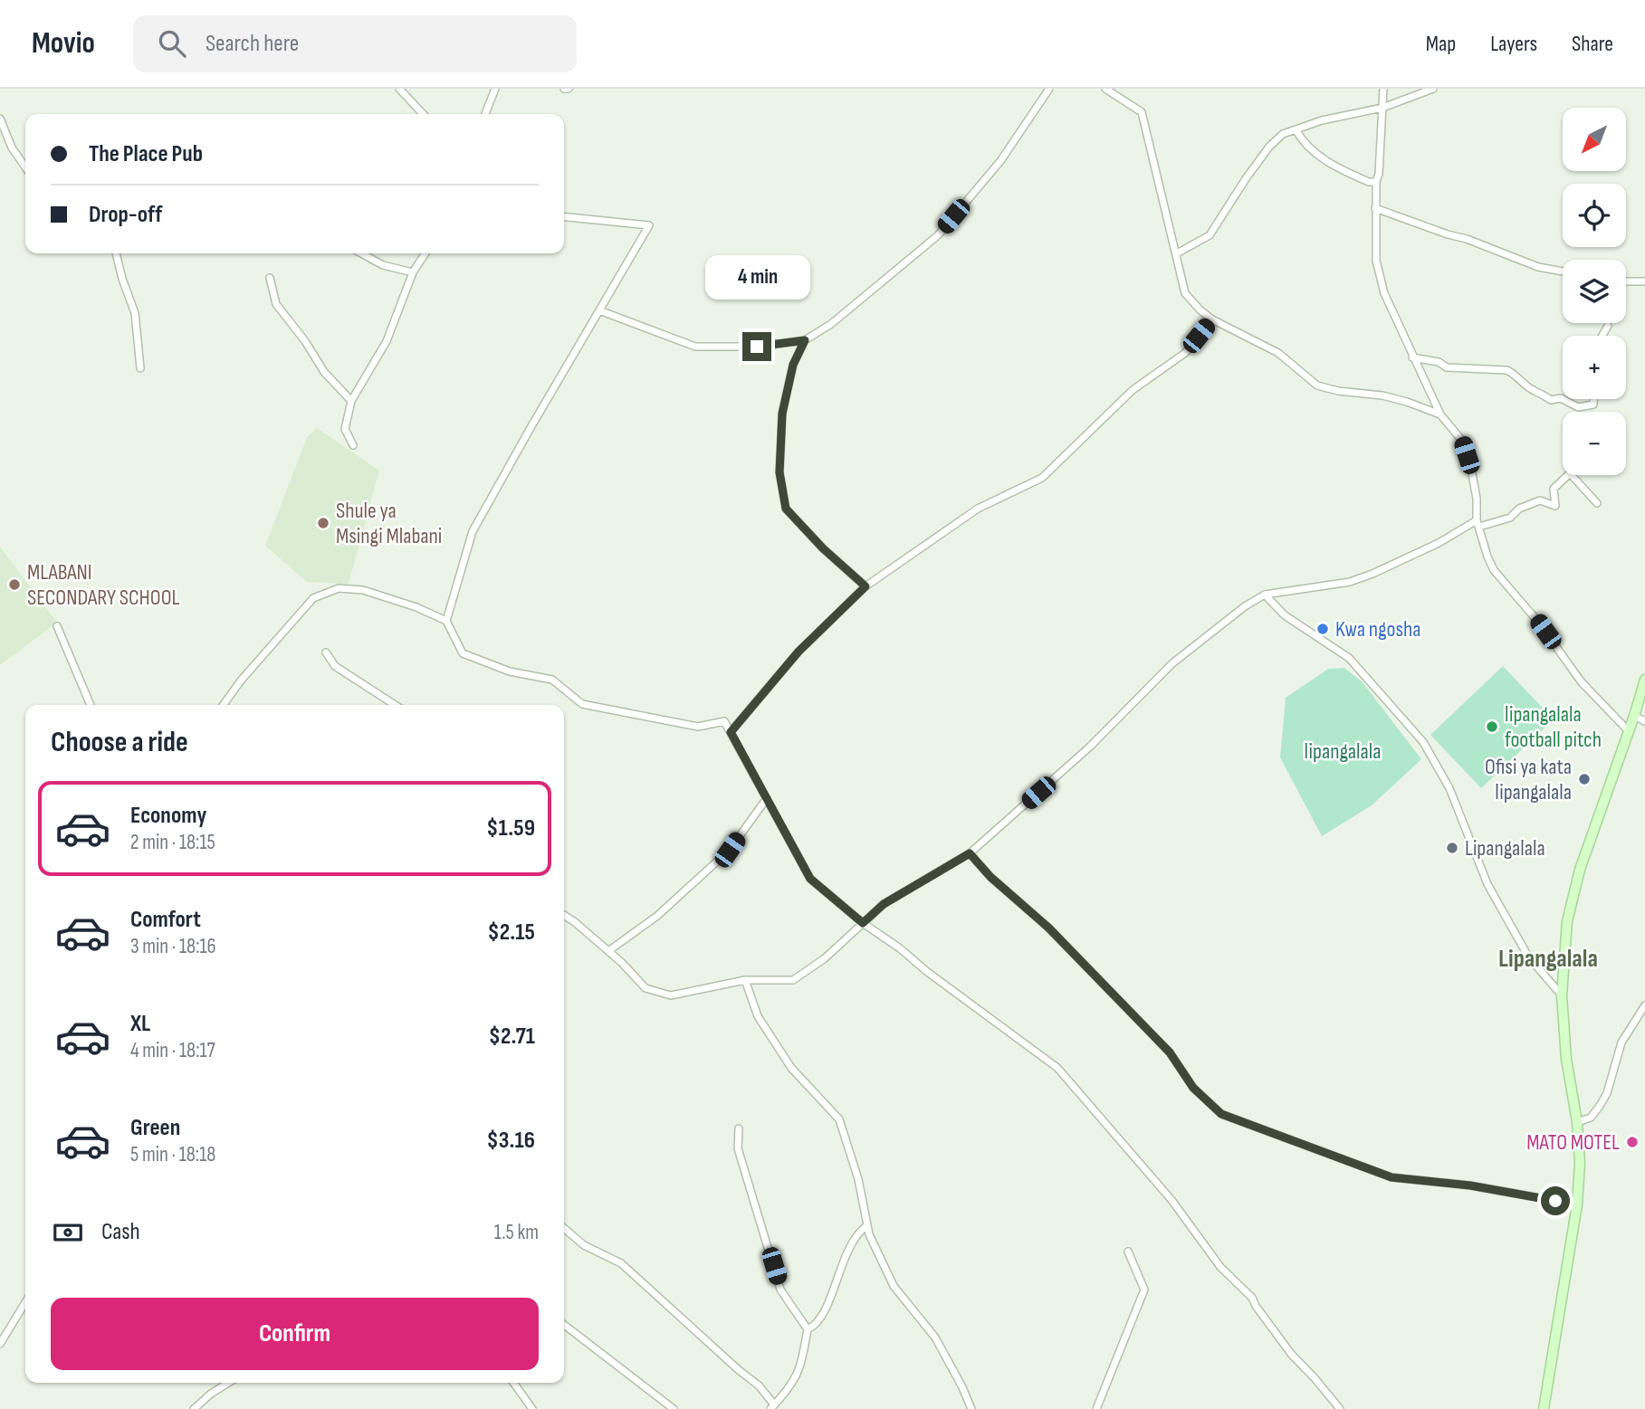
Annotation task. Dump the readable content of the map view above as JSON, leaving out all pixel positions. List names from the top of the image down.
{
  "districts": ["Lipangalala"],
  "parks": ["lipangalala"],
  "places": [
    "Shule ya Msingi Mlabani",
    "MLABANI SECONDARY SCHOOL",
    "Kwa ngosha",
    "lipangalala football pitch",
    "Ofisi ya kata lipangalala",
    "Lipangalala",
    "MATO MOTEL"
  ],
  "north": "bottom left",
  "page": {
    "header": "Movio",
    "search": "Search here",
    "nav": ["Map", "Layers", "Share"],
    "map_buttons": ["+", "−"],
    "banner": ["The Place Pub", "Drop-off"],
    "bubble": "4 min",
    "heading": "Choose a ride",
    "list": [
      {
        "name": "Economy",
        "note": "2 min · 18:15",
        "value": "$1.59"
      },
      {
        "name": "Comfort",
        "note": "3 min · 18:16",
        "value": "$2.15"
      },
      {
        "name": "XL",
        "note": "4 min · 18:17",
        "value": "$2.71"
      },
      {
        "name": "Green",
        "note": "5 min · 18:18",
        "value": "$3.16"
      }
    ],
    "pay": ["Cash", "1.5 km"],
    "buttons": "Confirm"
  }
}
